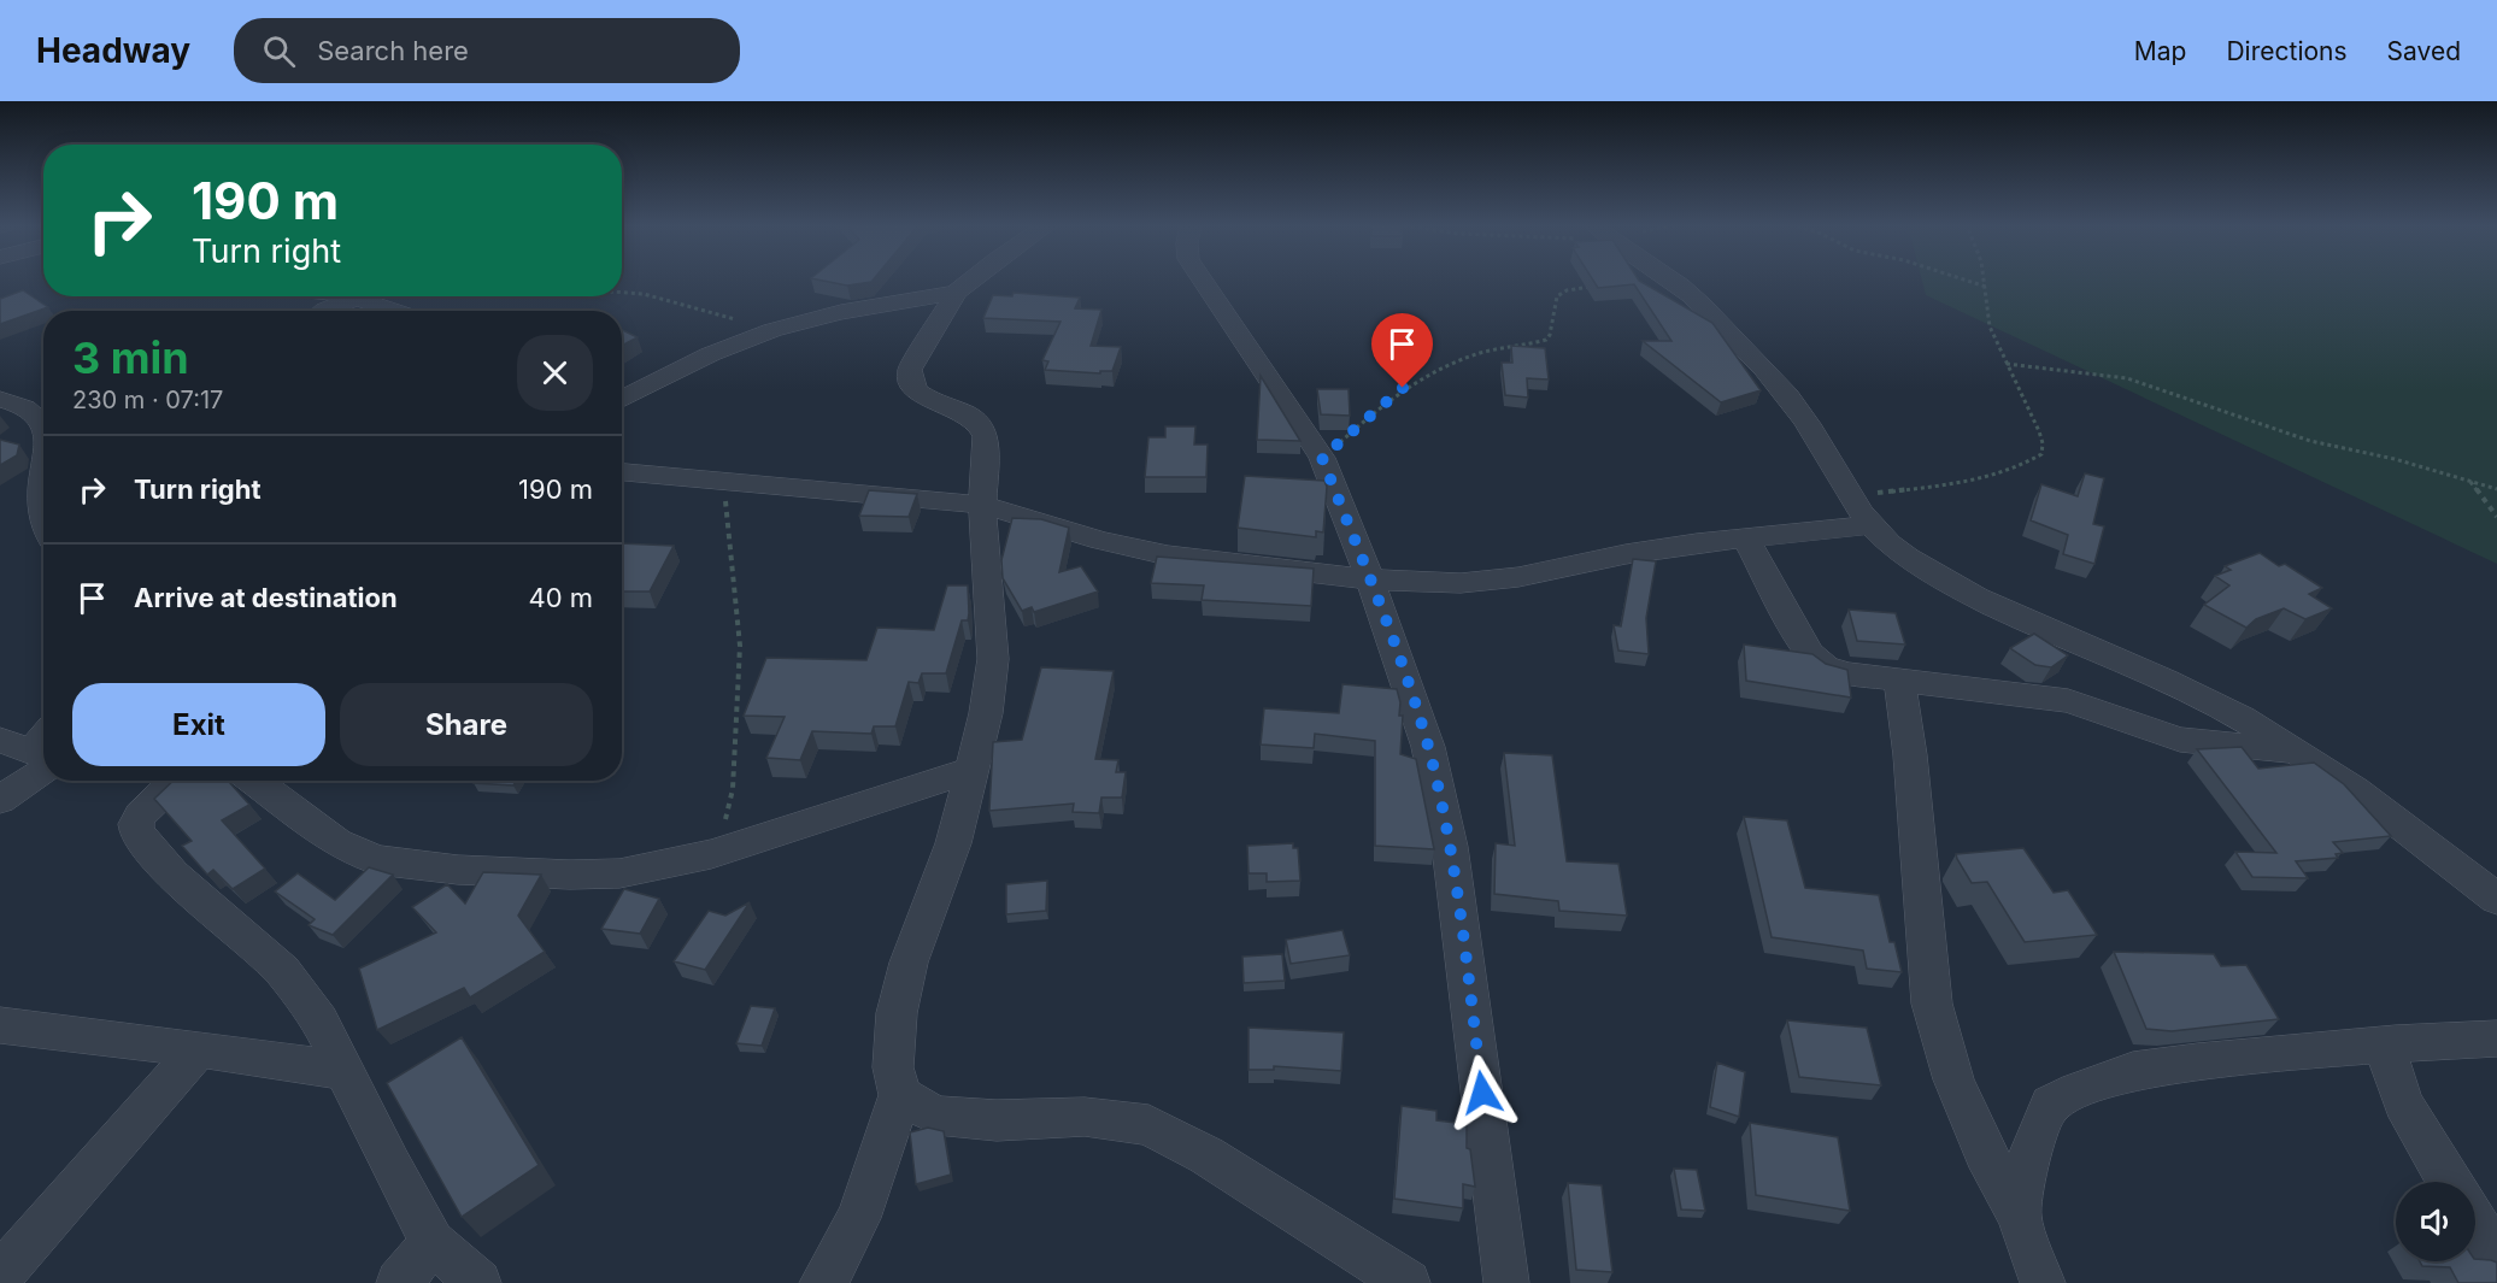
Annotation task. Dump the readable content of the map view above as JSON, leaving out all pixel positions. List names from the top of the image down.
{
  "page": {
    "header": "Headway",
    "search": "Search here",
    "nav": ["Map", "Directions", "Saved"],
    "turn": ["190 m", "Turn right"],
    "heading": ["3 min", "230 m · 07:17"],
    "list": [
      {
        "name": "Turn right",
        "value": "190 m"
      },
      {
        "name": "Arrive at destination",
        "value": "40 m"
      }
    ],
    "buttons": ["Exit", "Share"]
  }
}
